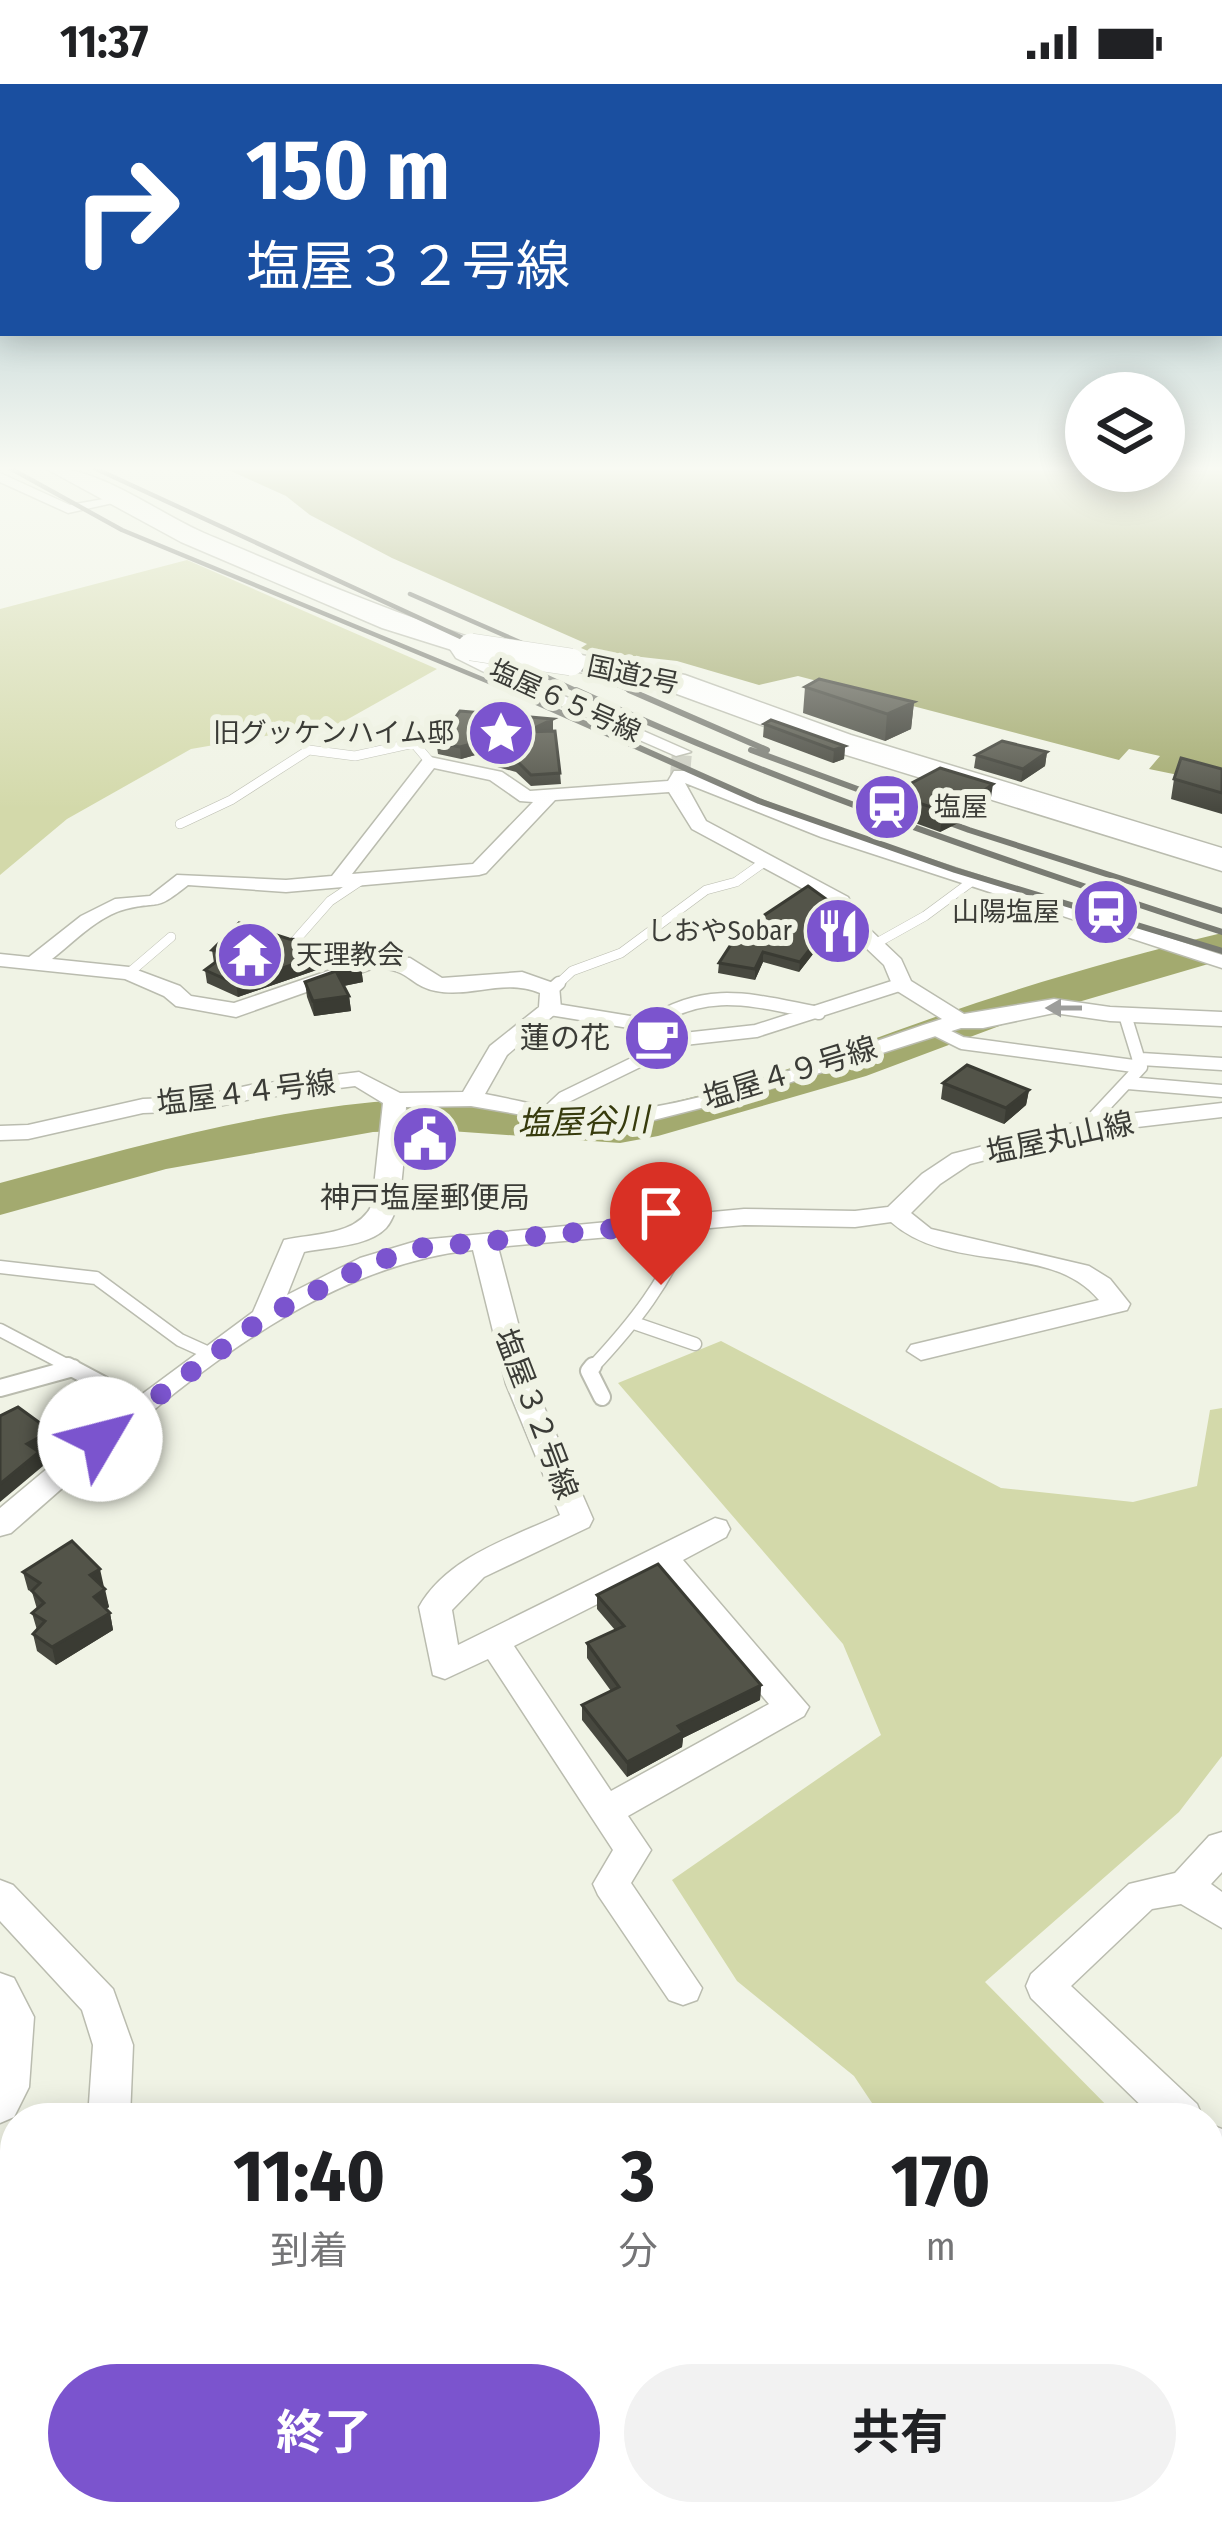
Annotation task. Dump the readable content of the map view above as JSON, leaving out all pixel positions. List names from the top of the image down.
{
  "streets": {
    "highway": ["国道2号"],
    "street": [
      "塩屋６５号線",
      "塩屋４９号線",
      "塩屋４４号線",
      "塩屋丸山線",
      "塩屋３２号線"
    ]
  },
  "crossings": [
    ["国道2号", "塩屋６５号線"],
    ["塩屋４９号線", "塩屋４４号線"]
  ],
  "water": ["塩屋谷川"],
  "places": {
    "place": ["旧グッケンハイム邸"],
    "station": ["塩屋", "山陽塩屋"],
    "restaurant": ["しおやSobar"],
    "temple": ["天理教会"],
    "cafe": ["蓮の花"],
    "public building": ["神戸塩屋郵便局"]
  },
  "page": {
    "status": "11:37",
    "turn": ["150 m", "塩屋３２号線"],
    "eta": [
      "11:40",
      "到着",
      "3",
      "分",
      "170",
      "m"
    ],
    "buttons": ["終了", "共有"]
  }
}
